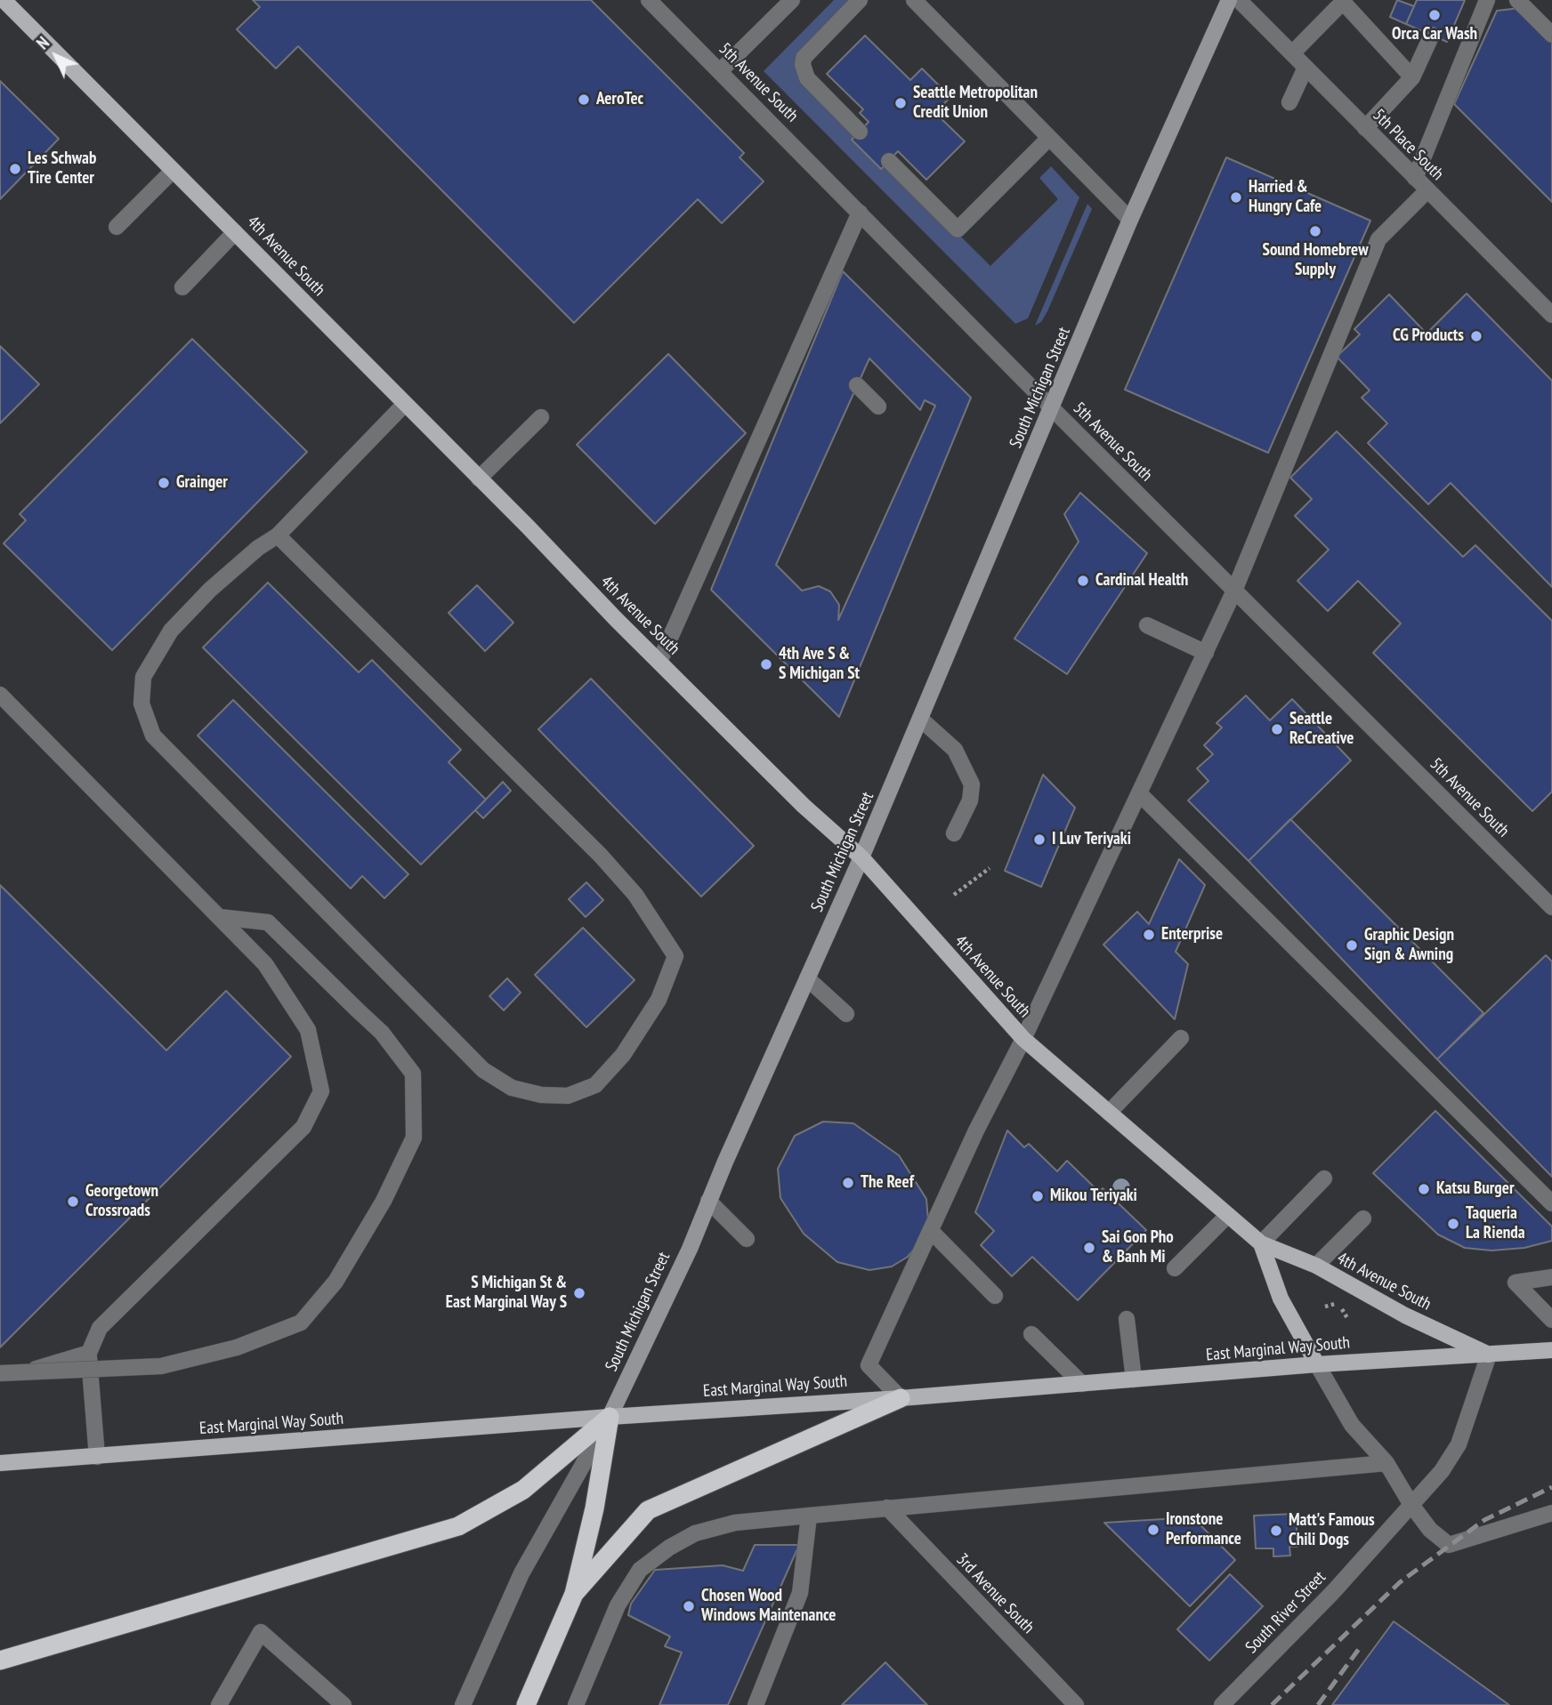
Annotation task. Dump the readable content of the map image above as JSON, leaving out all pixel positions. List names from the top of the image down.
{
  "streets": {
    "main road": ["4th Avenue South", "South Michigan Street", "East Marginal Way South"],
    "street": [
      "5th Avenue South",
      "5th Place South",
      "3rd Avenue South",
      "South River Street"
    ]
  },
  "crossings": [
    ["5th Avenue South", "South Michigan Street"],
    ["4th Avenue South", "South Michigan Street"],
    ["4th Avenue South", "East Marginal Way South"],
    ["4th Avenue South", "South River Street"],
    ["South Michigan Street", "East Marginal Way South"],
    ["East Marginal Way South", "South River Street"]
  ],
  "places": [
    "Orca Car Wash",
    "AeroTec",
    "Seattle Metropolitan Credit Union",
    "Les Schwab Tire Center",
    "Harried & Hungry Cafe",
    "Sound Homebrew Supply",
    "CG Products",
    "Grainger",
    "Cardinal Health",
    "4th Ave S & S Michigan St",
    "Seattle ReCreative",
    "I Luv Teriyaki",
    "Enterprise",
    "Graphic Design Sign & Awning",
    "The Reef",
    "Katsu Burger",
    "Mikou Teriyaki",
    "Georgetown Crossroads",
    "Taqueria La Rienda",
    "Sai Gon Pho & Banh Mi",
    "S Michigan St & East Marginal Way S",
    "Ironstone Performance",
    "Matt's Famous Chili Dogs",
    "Chosen Wood Windows Maintenance"
  ],
  "north": "top left"
}
